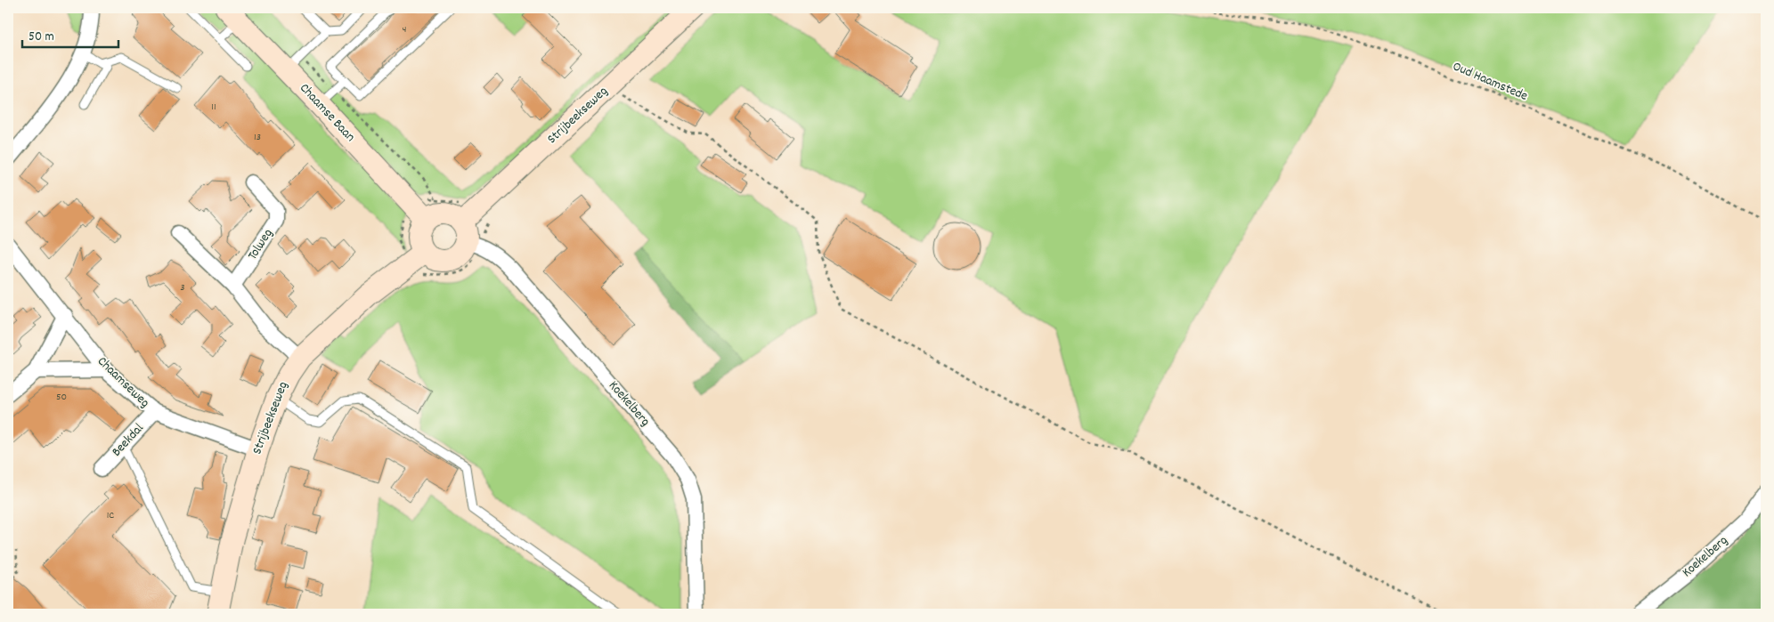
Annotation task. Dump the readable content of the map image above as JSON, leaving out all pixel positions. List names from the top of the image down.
{
  "streets": {
    "main road": ["Chaamse Baan", "Strijbeekseweg"],
    "street": [
      "Tolweg",
      "Chaamseweg",
      "Koekelberg",
      "Beekdal"
    ],
    "path": ["Oud Haamstede"]
  },
  "crossings": [
    ["Chaamse Baan", "Strijbeekseweg"],
    ["Chaamse Baan", "Koekelberg"],
    ["Strijbeekseweg", "Chaamseweg"],
    ["Strijbeekseweg", "Koekelberg"],
    ["Chaamseweg", "Beekdal"]
  ],
  "house_numbers": [
    "4",
    "11",
    "13",
    "3",
    "50",
    "1C"
  ],
  "scale_bar": "50 m"
}
